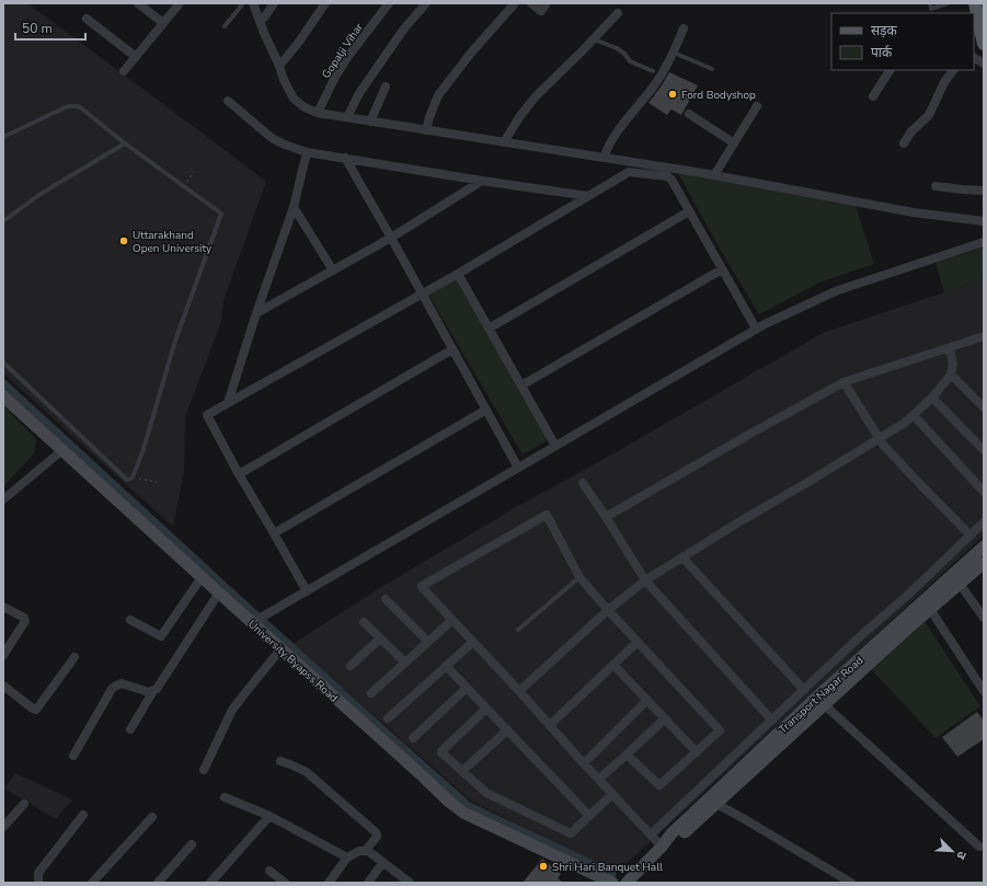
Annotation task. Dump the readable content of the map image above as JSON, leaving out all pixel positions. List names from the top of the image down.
{
  "streets": {
    "main road": ["University Byapss Road", "Transport Nagar Road"],
    "street": ["Gopalji Vihar"]
  },
  "places": ["Ford Bodyshop", "Uttarakhand Open University", "Shri Hari Banquet Hall"],
  "legend": ["सड़क", "पार्क"],
  "scale_bar": "50 m",
  "north": "bottom right"
}
